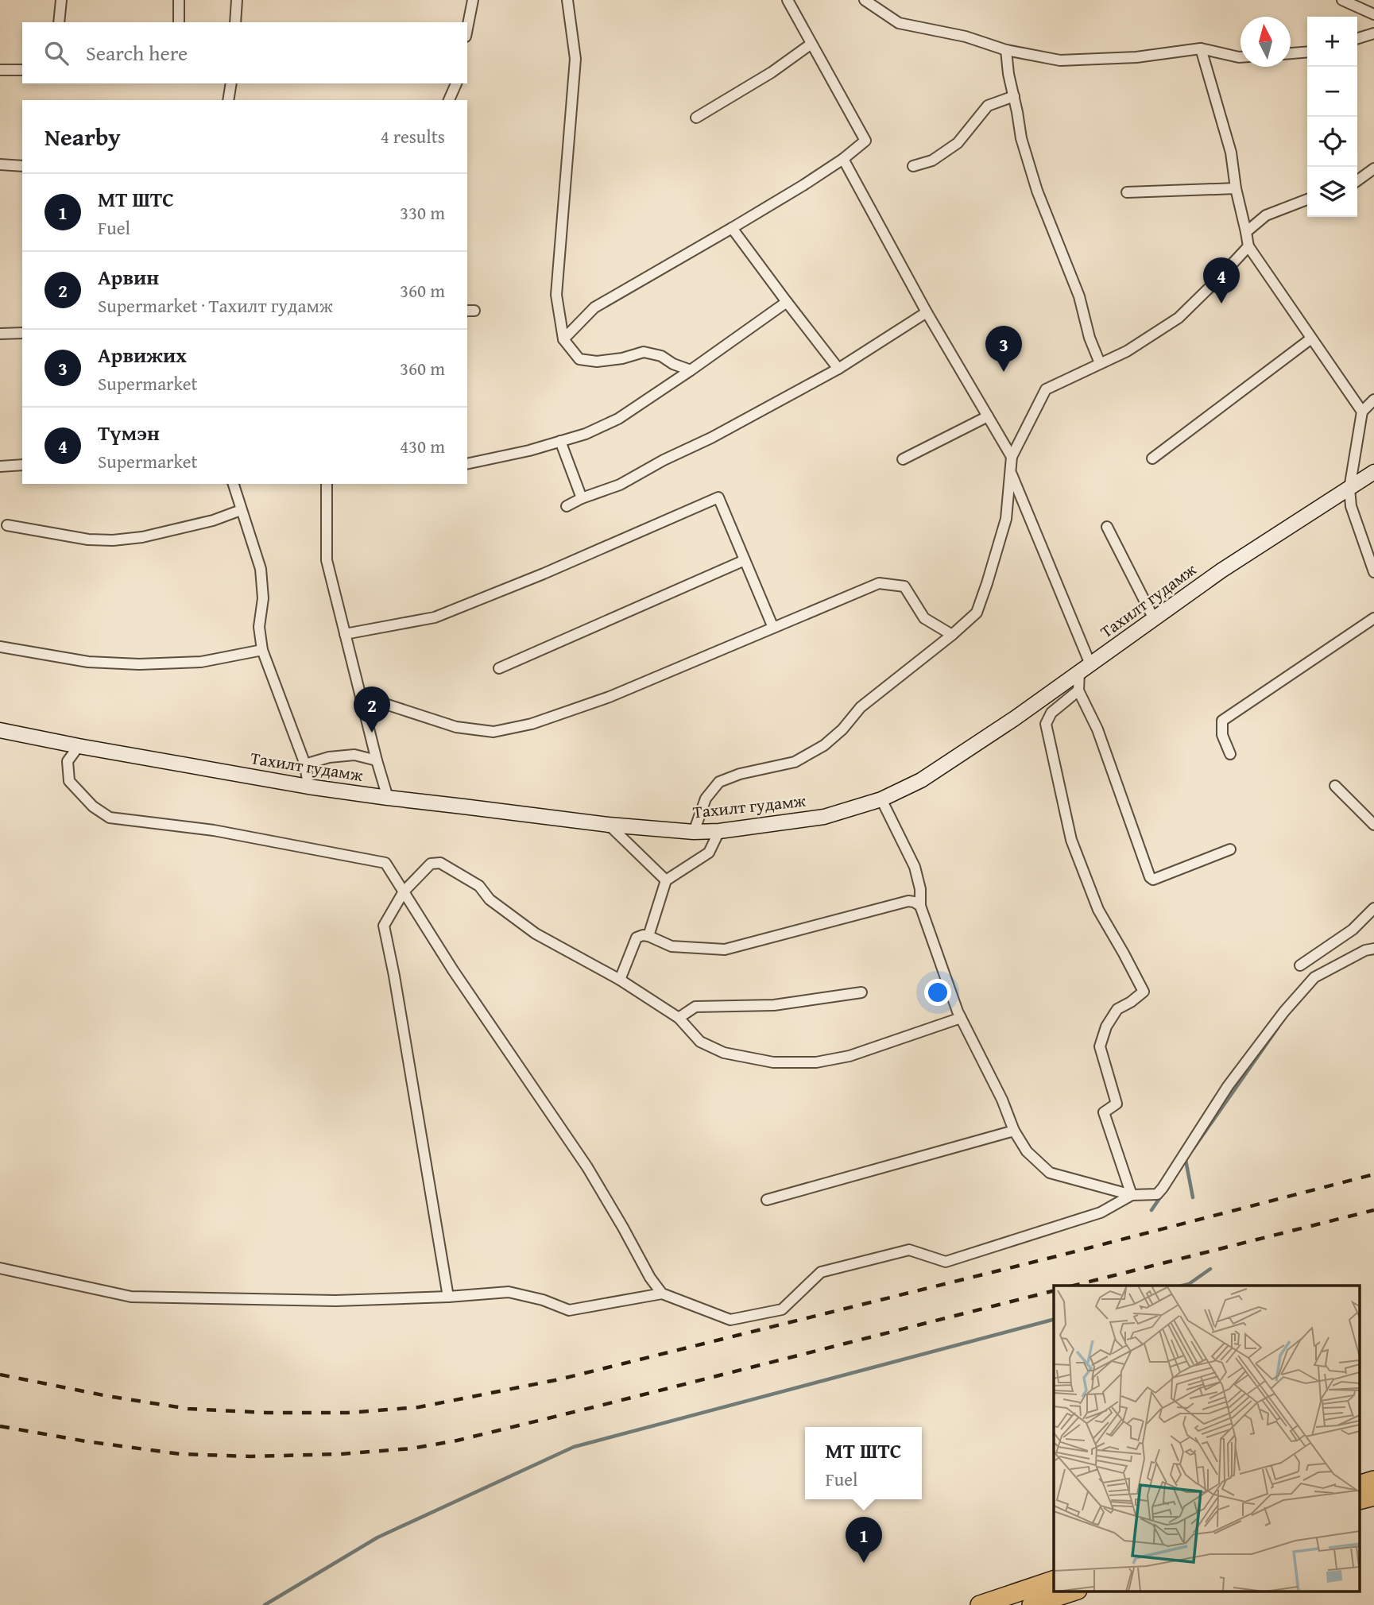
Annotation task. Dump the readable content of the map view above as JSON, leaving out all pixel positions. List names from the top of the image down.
{
  "streets": {
    "main road": ["Тахилт гудамж"]
  },
  "north": "top",
  "page": {
    "map_buttons": ["+", "−"],
    "search": "Search here",
    "heading": ["Nearby", "4 results"],
    "list": [
      {
        "mark": "1",
        "name": "MT ШТС",
        "note": "Fuel",
        "value": "330 m"
      },
      {
        "mark": "2",
        "name": "Арвин",
        "note": "Supermarket · Тахилт гудамж",
        "value": "360 m"
      },
      {
        "mark": "3",
        "name": "Арвижих",
        "note": "Supermarket",
        "value": "360 m"
      },
      {
        "mark": "4",
        "name": "Түмэн",
        "note": "Supermarket",
        "value": "430 m"
      }
    ],
    "pins": [
      "4",
      "3",
      "2",
      "1"
    ],
    "popup": ["MT ШТС", "Fuel"]
  }
}
